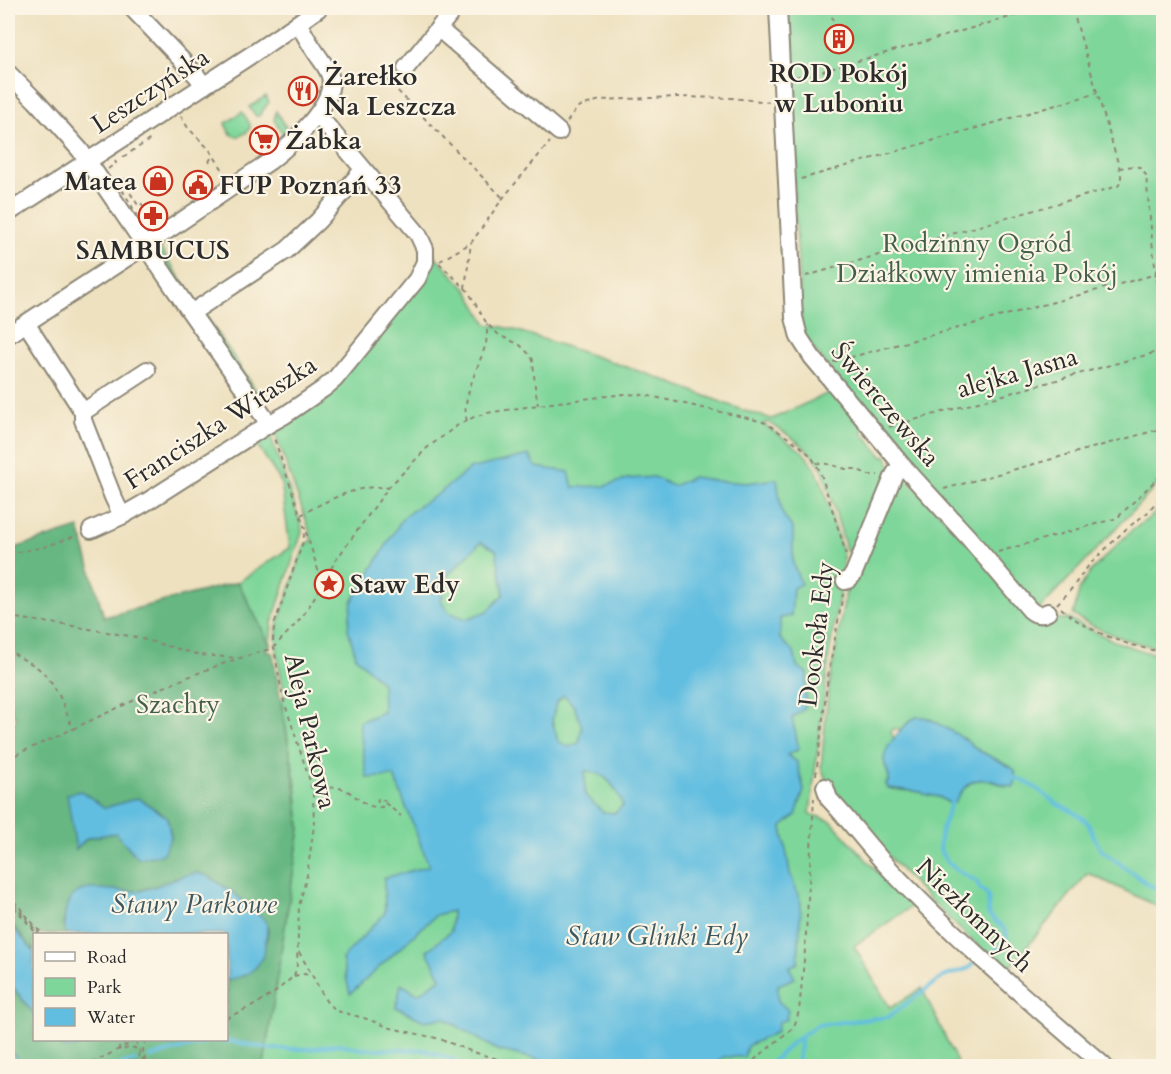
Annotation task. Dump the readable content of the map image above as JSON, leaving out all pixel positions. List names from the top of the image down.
{
  "streets": {
    "street": [
      "Leszczyńska",
      "Świerczewska",
      "Franciszka Witaszka",
      "Niezłomnych"
    ],
    "path": ["alejka Jasna", "Dookoła Edy", "Aleja Parkowa"]
  },
  "crossings": [
    ["Dookoła Edy", "Aleja Parkowa"],
    ["Dookoła Edy", "Niezłomnych"]
  ],
  "water": ["Stawy Parkowe", "Staw Glinki Edy"],
  "parks": ["Rodzinny Ogród Działkowy imienia Pokój", "Szachty"],
  "places": {
    "building": ["ROD Pokój w Luboniu"],
    "restaurant": ["Żarełko Na Leszcza"],
    "supermarket": ["Żabka"],
    "shop": ["Matea"],
    "public building": ["FUP Poznań 33"],
    "pharmacy": ["SAMBUCUS"],
    "place": ["Staw Edy"]
  },
  "legend": ["Road", "Park", "Water"]
}
